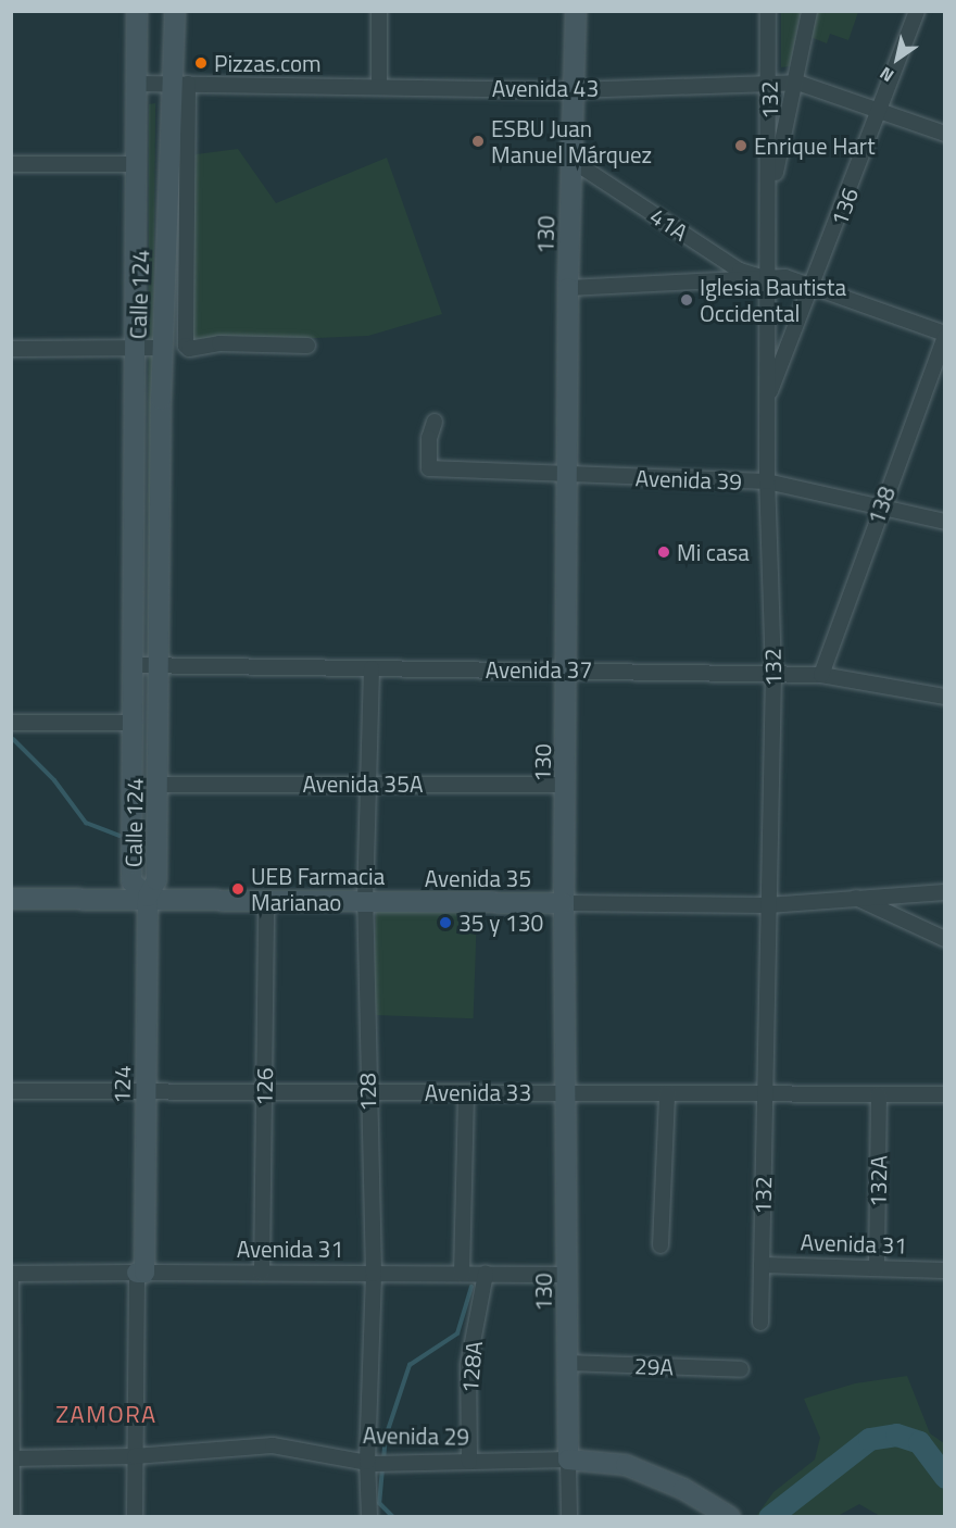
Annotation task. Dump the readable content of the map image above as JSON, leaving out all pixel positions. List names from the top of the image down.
{
  "streets": {
    "street": [
      "Avenida 43",
      "132",
      "136",
      "41A",
      "130",
      "Calle 124",
      "Avenida 39",
      "138",
      "Avenida 37",
      "Avenida 35A",
      "Avenida 35",
      "124",
      "126",
      "128",
      "Avenida 33",
      "132A",
      "Avenida 31",
      "29A",
      "128A",
      "Avenida 29"
    ]
  },
  "crossings": [
    ["Avenida 43", "132"],
    ["Avenida 43", "136"],
    ["Avenida 43", "130"],
    ["Avenida 43", "Calle 124"],
    ["132", "136"],
    ["132", "41A"],
    ["132", "Avenida 39"],
    ["132", "Avenida 37"],
    ["132", "Avenida 35"],
    ["132", "Avenida 33"],
    ["132", "Avenida 31"],
    ["41A", "130"],
    ["130", "Avenida 39"],
    ["130", "Avenida 37"],
    ["130", "Avenida 35A"],
    ["130", "Avenida 35"],
    ["130", "Avenida 33"],
    ["130", "Avenida 31"],
    ["130", "29A"],
    ["130", "Avenida 29"],
    ["Calle 124", "Avenida 37"],
    ["Calle 124", "Avenida 35A"],
    ["Calle 124", "Avenida 35"],
    ["Calle 124", "124"],
    ["Avenida 39", "138"],
    ["138", "Avenida 37"],
    ["Avenida 37", "128"],
    ["Avenida 35A", "128"],
    ["Avenida 35", "124"],
    ["Avenida 35", "126"],
    ["Avenida 35", "128"],
    ["124", "Avenida 33"],
    ["124", "Avenida 31"],
    ["124", "Avenida 29"],
    ["126", "Avenida 33"],
    ["126", "Avenida 31"],
    ["128", "Avenida 33"],
    ["128", "Avenida 31"],
    ["128", "Avenida 29"],
    ["Avenida 33", "132A"],
    ["132A", "Avenida 31"],
    ["Avenida 31", "128A"],
    ["128A", "Avenida 29"]
  ],
  "districts": ["ZAMORA"],
  "places": [
    "Pizzas.com",
    "ESBU Juan Manuel Márquez",
    "Enrique Hart",
    "Iglesia Bautista Occidental",
    "Mi casa",
    "UEB Farmacia Marianao",
    "35 y 130"
  ],
  "north": "bottom left"
}
